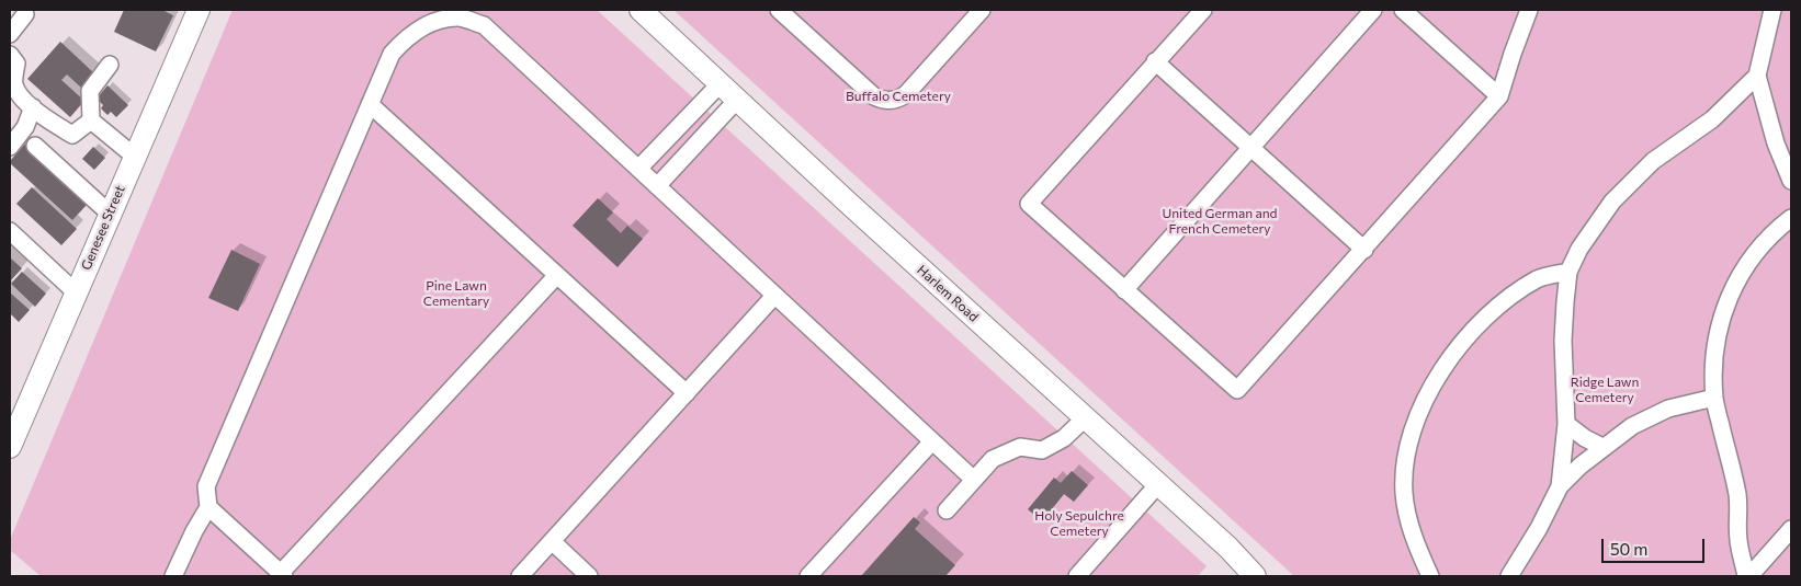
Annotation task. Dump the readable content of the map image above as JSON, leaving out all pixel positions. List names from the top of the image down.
{
  "streets": {
    "main road": ["Genesee Street", "Harlem Road"]
  },
  "parks": [
    "Buffalo Cemetery",
    "United German and French Cemetery",
    "Pine Lawn Cementary",
    "Ridge Lawn Cemetery",
    "Holy Sepulchre Cemetery"
  ],
  "scale_bar": "50 m"
}
